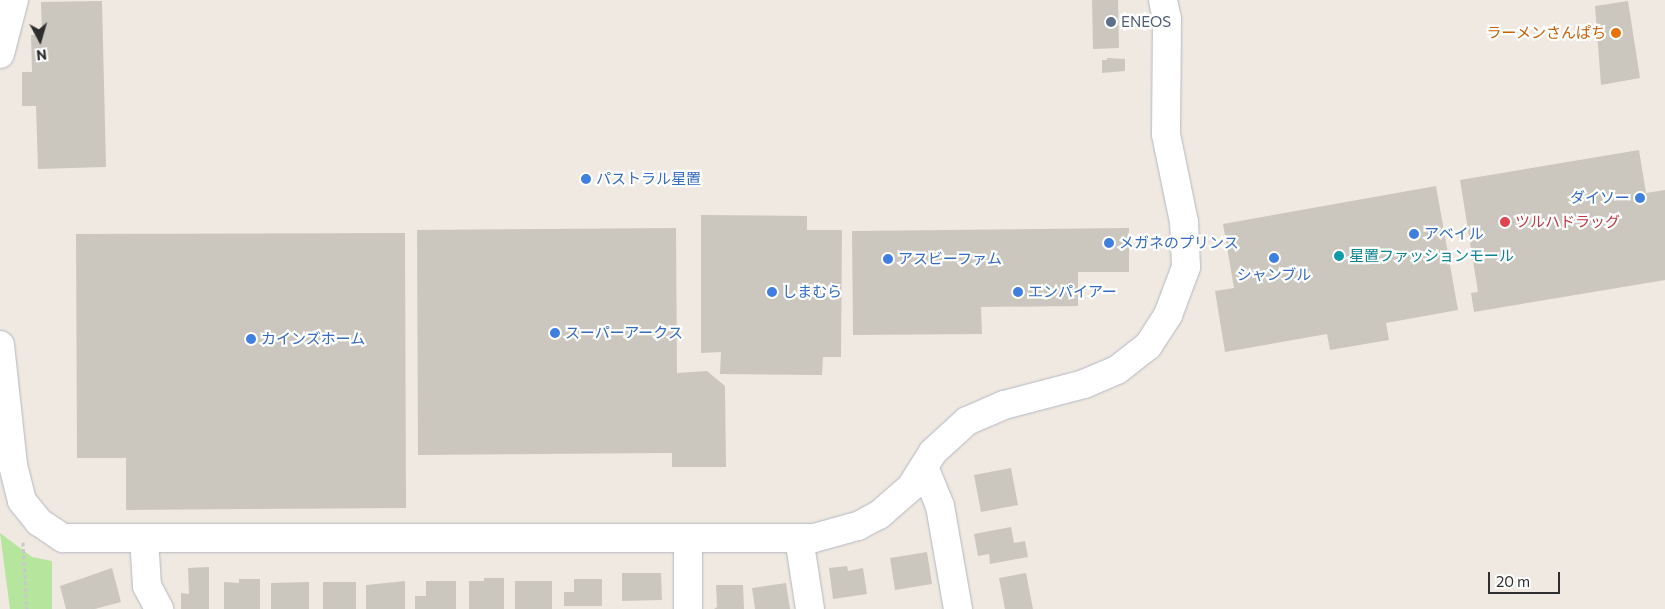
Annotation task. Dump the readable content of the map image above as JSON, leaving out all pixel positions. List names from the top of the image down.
{
  "places": [
    "ENEOS",
    "ラーメンさんぱち",
    "パストラル星置",
    "ダイソー",
    "ツルハドラッグ",
    "アベイル",
    "メガネのプリンス",
    "星置ファッションモール",
    "シャンブル",
    "アスビーファム",
    "しまむら",
    "エンパイアー",
    "スーパーアークス",
    "カインズホーム"
  ],
  "scale_bar": "20 m",
  "north": "bottom"
}
